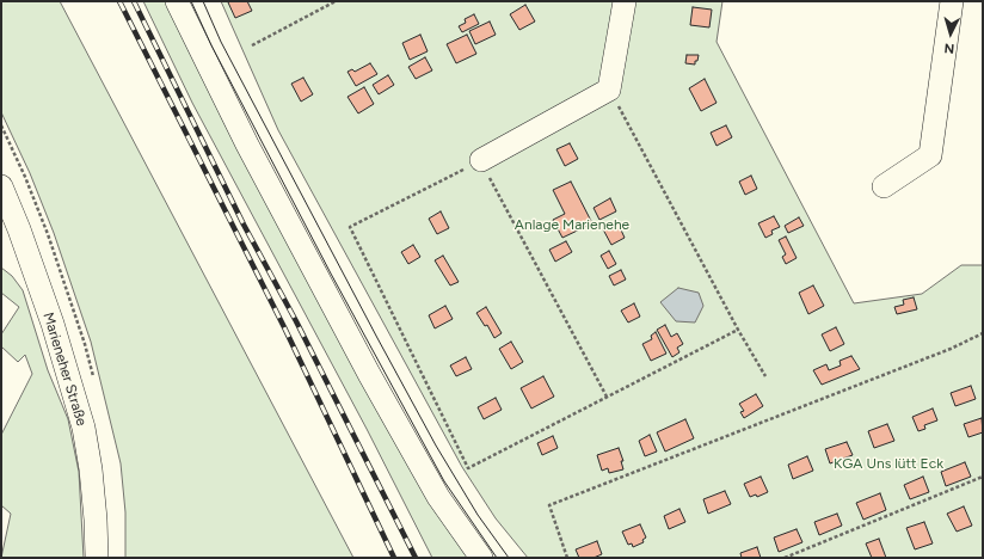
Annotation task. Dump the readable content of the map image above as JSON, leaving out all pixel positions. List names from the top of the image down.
{
  "streets": {
    "street": ["Marieneher Straße"]
  },
  "parks": ["Anlage Marienehe", "KGA Uns lütt Eck"],
  "north": "bottom"
}
